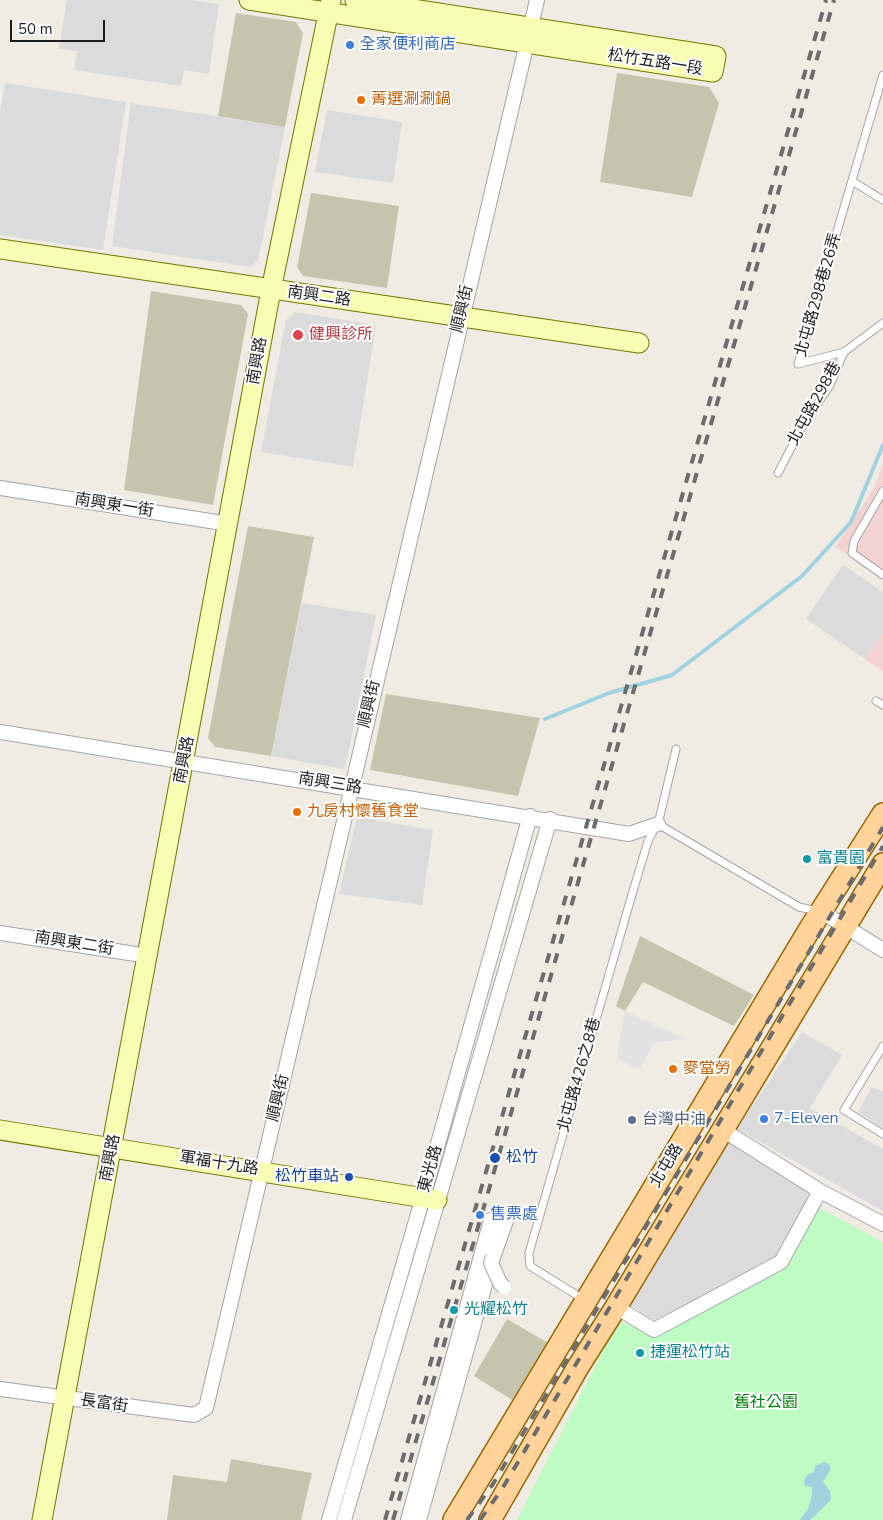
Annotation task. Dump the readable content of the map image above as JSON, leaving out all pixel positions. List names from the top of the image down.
{
  "streets": {
    "main road": ["北屯路"],
    "street": [
      "松竹五路一段",
      "南興二路",
      "順興街",
      "南興路",
      "南興東一街",
      "南興三路",
      "南興東二街",
      "軍福十九路",
      "東光路",
      "長富街"
    ],
    "lane": ["北屯路298巷26弄", "北屯路298巷", "北屯路426之8巷"]
  },
  "crossings": [
    ["松竹五路一段", "順興街"],
    ["松竹五路一段", "南興路"],
    ["北屯路298巷26弄", "北屯路298巷"],
    ["南興二路", "順興街"],
    ["南興二路", "南興路"],
    ["順興街", "南興三路"],
    ["順興街", "軍福十九路"],
    ["順興街", "長富街"],
    ["南興路", "南興東一街"],
    ["南興路", "南興三路"],
    ["南興路", "南興東二街"],
    ["南興路", "軍福十九路"],
    ["南興路", "長富街"],
    ["南興三路", "北屯路426之8巷"],
    ["南興三路", "東光路"],
    ["北屯路426之8巷", "北屯路"],
    ["軍福十九路", "東光路"]
  ],
  "parks": ["舊社公園"],
  "places": [
    "全家便利商店",
    "菁選涮涮鍋",
    "健興診所",
    "九房村懷舊食堂",
    "富貴園",
    "麥當勞",
    "7-Eleven",
    "台灣中油",
    "松竹",
    "松竹車站",
    "售票處",
    "光耀松竹",
    "捷運松竹站"
  ],
  "scale_bar": "50 m"
}
